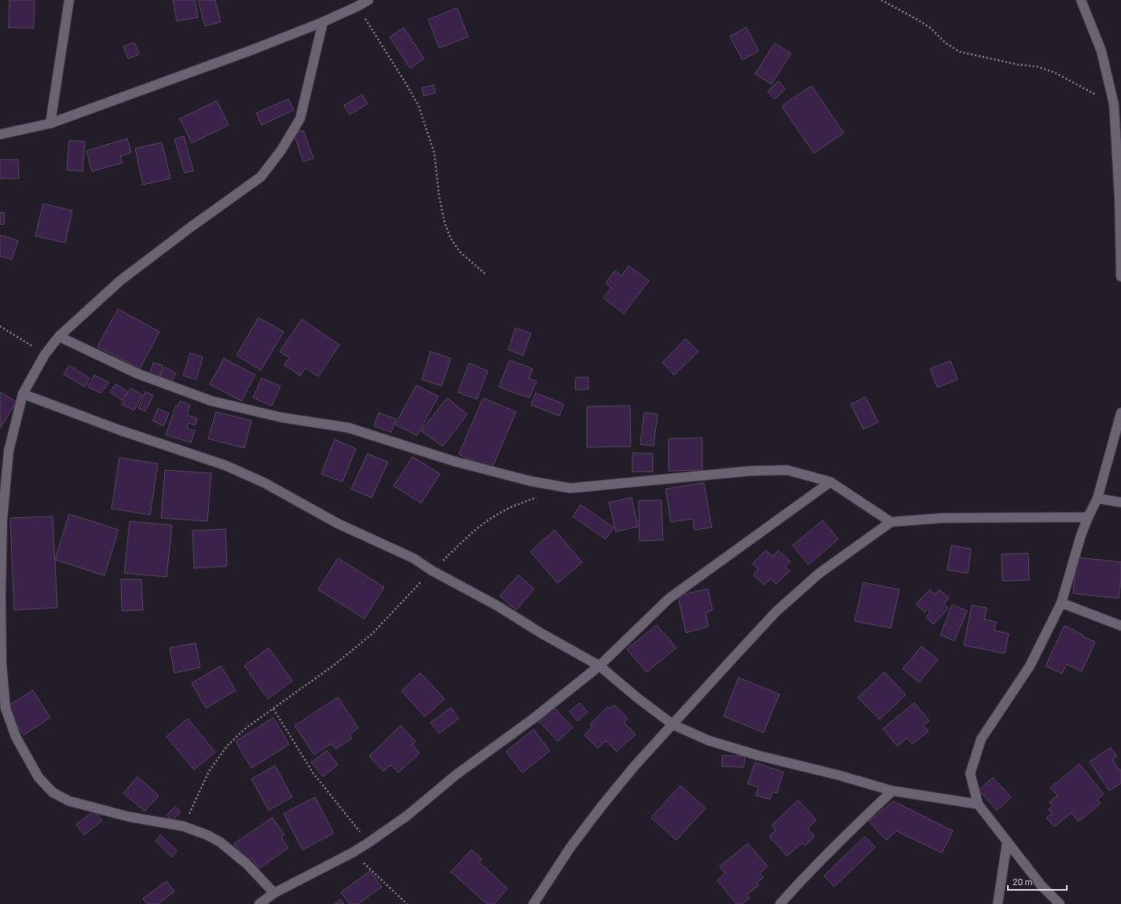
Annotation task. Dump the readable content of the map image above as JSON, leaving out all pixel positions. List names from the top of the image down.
{
  "scale_bar": "20 m"
}
